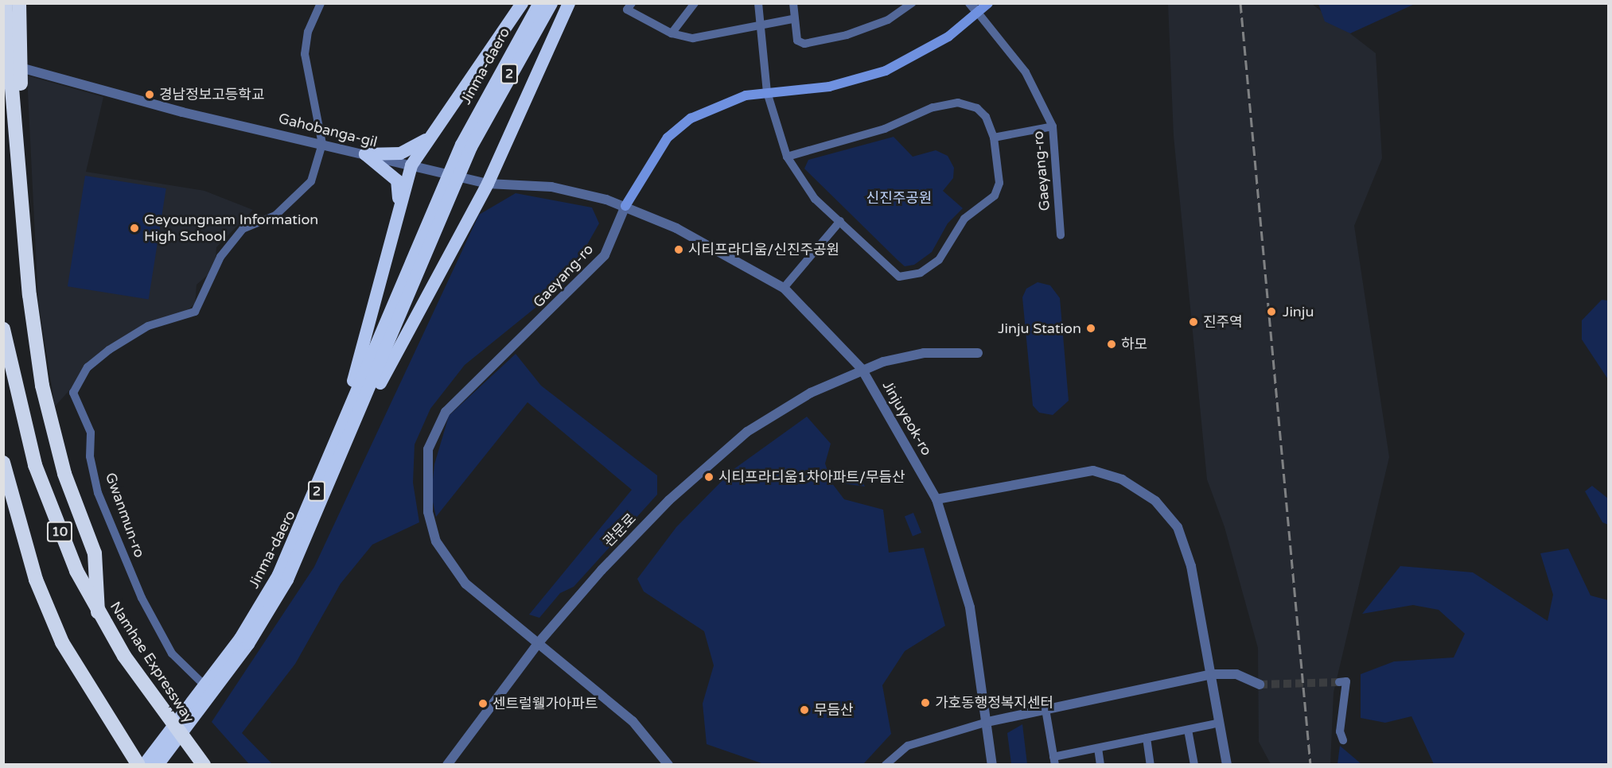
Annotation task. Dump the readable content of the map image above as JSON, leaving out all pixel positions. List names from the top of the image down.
{
  "streets": {
    "highway": [
      "Jinma-daero",
      "2",
      "10",
      "Namhae Expressway"
    ],
    "main road": ["Gaeyang-ro"],
    "street": [
      "Gahobanga-gil",
      "Jinjuyeok-ro",
      "Gwanmun-ro",
      "관문로"
    ]
  },
  "crossings": [
    ["Jinma-daero", "2"],
    ["Jinma-daero", "Gwanmun-ro"],
    ["Gahobanga-gil", "Gaeyang-ro"],
    ["Gahobanga-gil", "Jinjuyeok-ro"],
    ["Gahobanga-gil", "Gwanmun-ro"],
    ["Gaeyang-ro", "Jinjuyeok-ro"],
    ["Gaeyang-ro", "관문로"],
    ["Jinjuyeok-ro", "관문로"]
  ],
  "parks": ["신진주공원"],
  "places": [
    "경남정보고등학교",
    "Geyoungnam Information High School",
    "시티프라디움/신진주공원",
    "Jinju",
    "진주역",
    "Jinju Station",
    "하모",
    "시티프라디움1차아파트/무듬산",
    "가호동행정복지센터",
    "센트럴웰가아파트",
    "무듬산"
  ]
}
